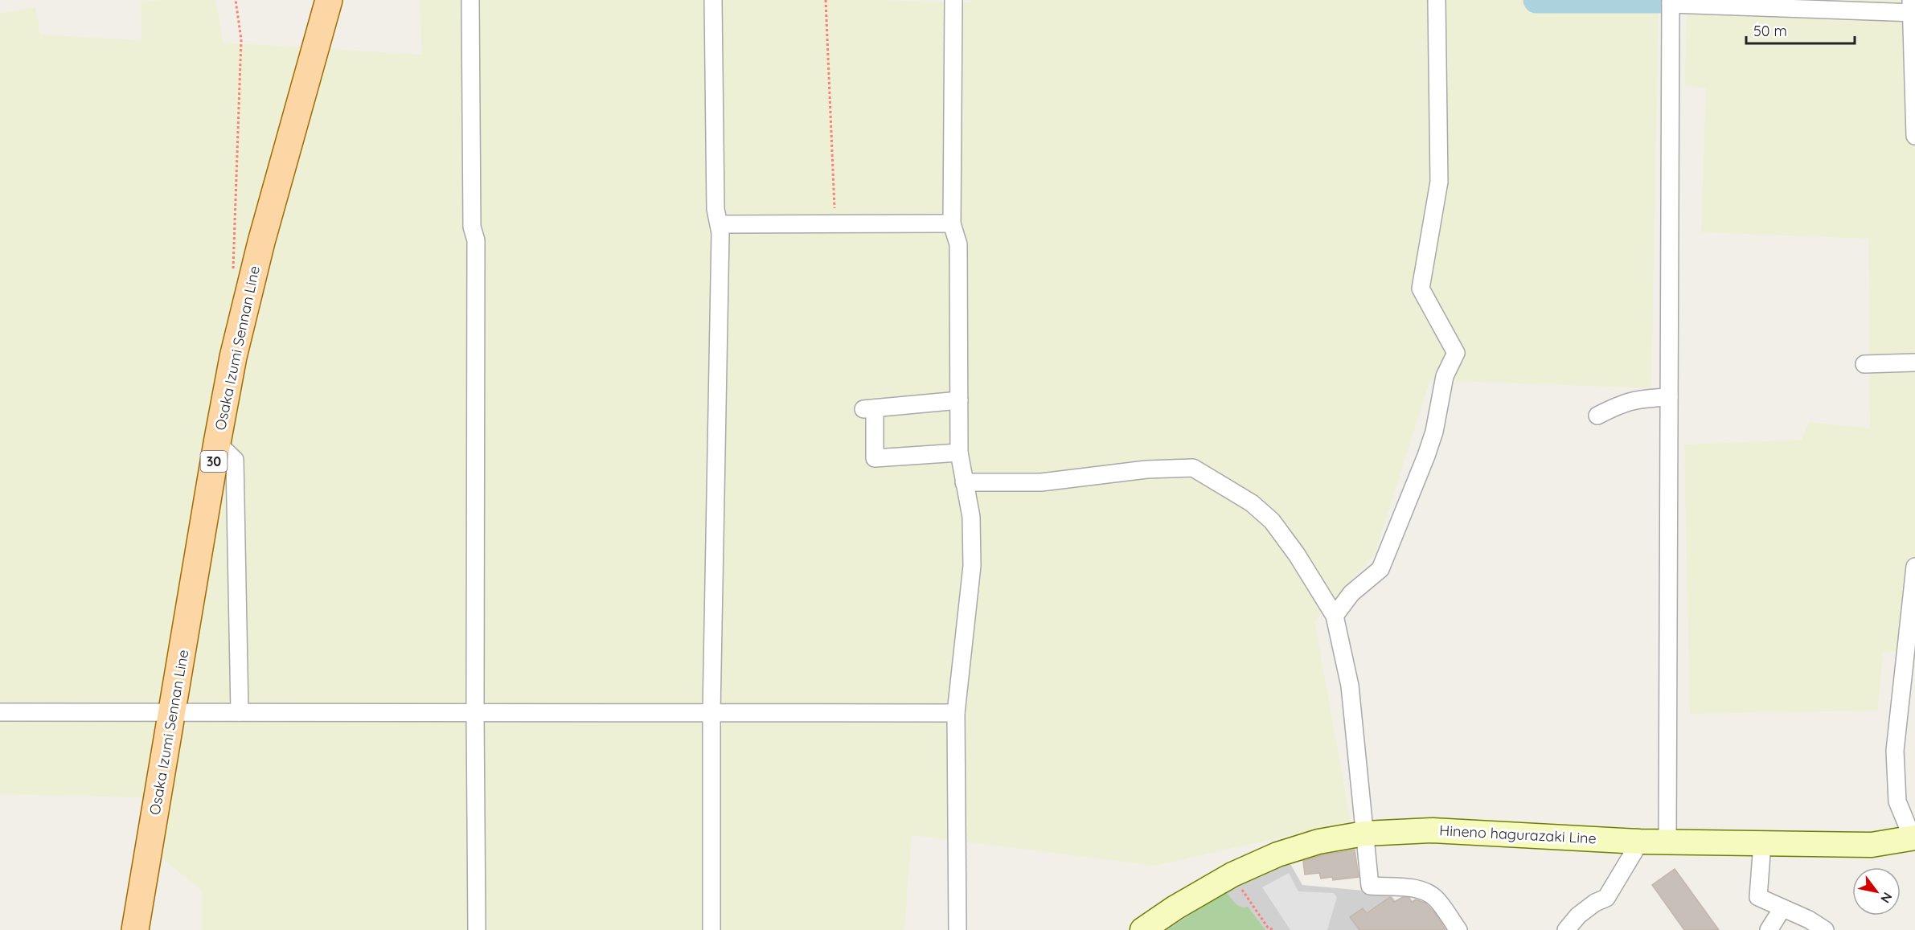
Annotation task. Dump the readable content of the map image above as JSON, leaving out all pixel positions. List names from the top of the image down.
{
  "streets": {
    "main road": ["Osaka Izumi Sennan Line", "30", "Hineno hagurazaki Line"]
  },
  "scale_bar": "50 m",
  "north": "bottom right"
}
